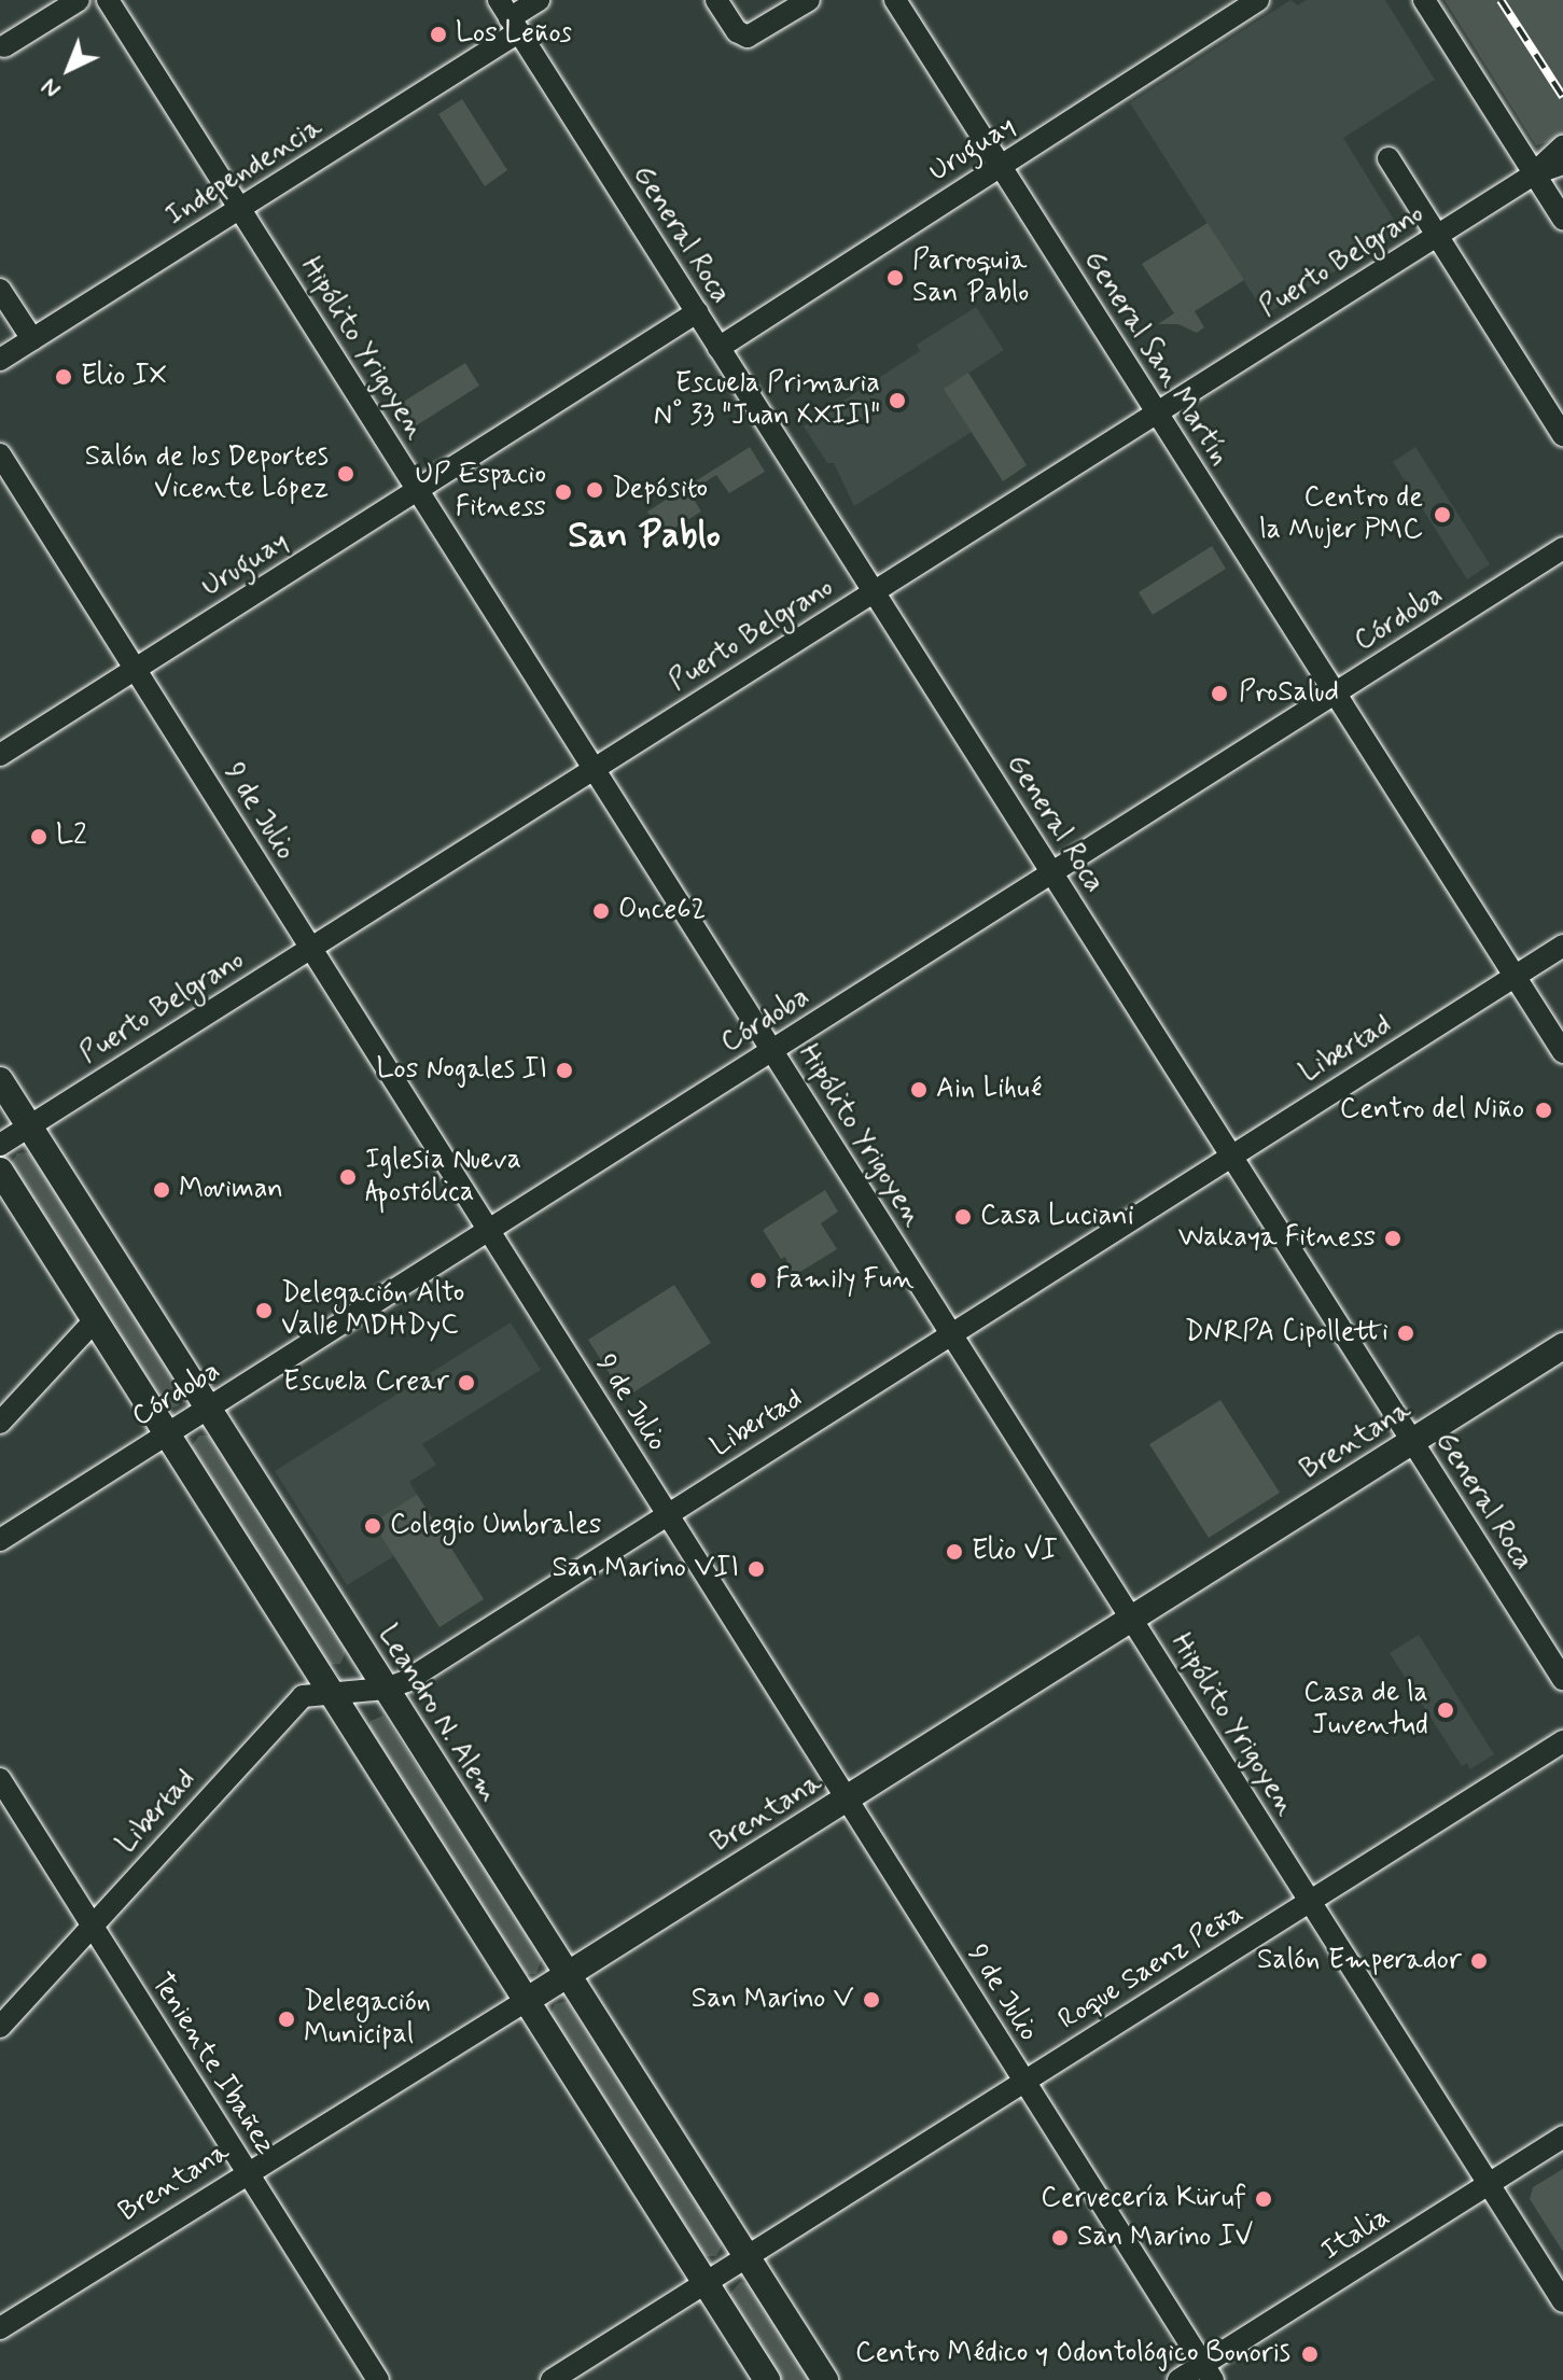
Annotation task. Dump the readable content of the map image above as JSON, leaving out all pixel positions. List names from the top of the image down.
{
  "streets": {
    "main road": ["Brentana", "Leandro N. Alem"],
    "street": [
      "Uruguay",
      "Independencia",
      "General Roca",
      "Puerto Belgrano",
      "Hipólito Yrigoyen",
      "General San Martín",
      "Córdoba",
      "9 de Julio",
      "Libertad",
      "Roque Saenz Peña",
      "Teniente Ibañez",
      "Italia"
    ]
  },
  "crossings": [
    ["Uruguay", "General Roca"],
    ["Uruguay", "Hipólito Yrigoyen"],
    ["Uruguay", "General San Martín"],
    ["Uruguay", "9 de Julio"],
    ["Independencia", "General Roca"],
    ["Independencia", "Hipólito Yrigoyen"],
    ["General Roca", "Puerto Belgrano"],
    ["General Roca", "Córdoba"],
    ["General Roca", "Libertad"],
    ["General Roca", "Brentana"],
    ["Puerto Belgrano", "Hipólito Yrigoyen"],
    ["Puerto Belgrano", "General San Martín"],
    ["Puerto Belgrano", "9 de Julio"],
    ["Puerto Belgrano", "Leandro N. Alem"],
    ["Hipólito Yrigoyen", "Córdoba"],
    ["Hipólito Yrigoyen", "Libertad"],
    ["Hipólito Yrigoyen", "Brentana"],
    ["Hipólito Yrigoyen", "Roque Saenz Peña"],
    ["Hipólito Yrigoyen", "Italia"],
    ["General San Martín", "Córdoba"],
    ["General San Martín", "Libertad"],
    ["Córdoba", "9 de Julio"],
    ["Córdoba", "Leandro N. Alem"],
    ["9 de Julio", "Libertad"],
    ["9 de Julio", "Brentana"],
    ["9 de Julio", "Roque Saenz Peña"],
    ["9 de Julio", "Italia"],
    ["Libertad", "Leandro N. Alem"],
    ["Libertad", "Teniente Ibañez"],
    ["Brentana", "Leandro N. Alem"],
    ["Brentana", "Teniente Ibañez"],
    ["Leandro N. Alem", "Roque Saenz Peña"]
  ],
  "districts": ["San Pablo"],
  "places": [
    "Los Leños",
    "Parroquia San Pablo",
    "Elio IX",
    "Escuela Primaria N° 33 \"Juan XXIII\"",
    "Salón de los Deportes Vicente López",
    "Depósito",
    "UP Espacio Fitness",
    "Centro de la Mujer PMC",
    "ProSalud",
    "L2",
    "Once62",
    "Los Nogales II",
    "Ain Lihué",
    "Centro del Niño",
    "Iglesia Nueva Apostólica",
    "Moviman",
    "Casa Luciani",
    "Wakaya Fitness",
    "Family Fun",
    "Delegación Alto Valle MDHDyC",
    "DNRPA Cipolletti",
    "Escuela Crear",
    "Colegio Umbrales",
    "Elio VI",
    "San Marino VII",
    "Casa de la Juventud",
    "Salón Emperador",
    "San Marino V",
    "Delegación Municipal",
    "Cervecería Küruf",
    "San Marino IV",
    "Centro Médico y Odontológico Bonoris"
  ],
  "north": "bottom left"
}
